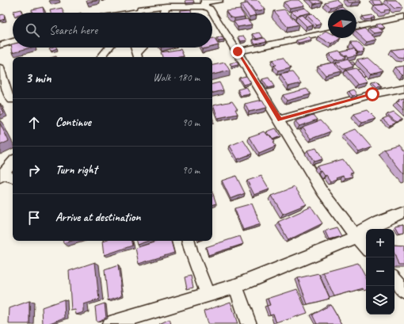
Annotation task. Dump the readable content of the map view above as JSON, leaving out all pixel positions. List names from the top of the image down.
{
  "north": "left",
  "page": {
    "search": "Search here",
    "heading": ["3 min", "Walk · 180 m"],
    "list": [
      ["Continue", "90 m"],
      ["Turn right", "90 m"],
      "Arrive at destination"
    ],
    "map_buttons": ["+", "−"]
  }
}
